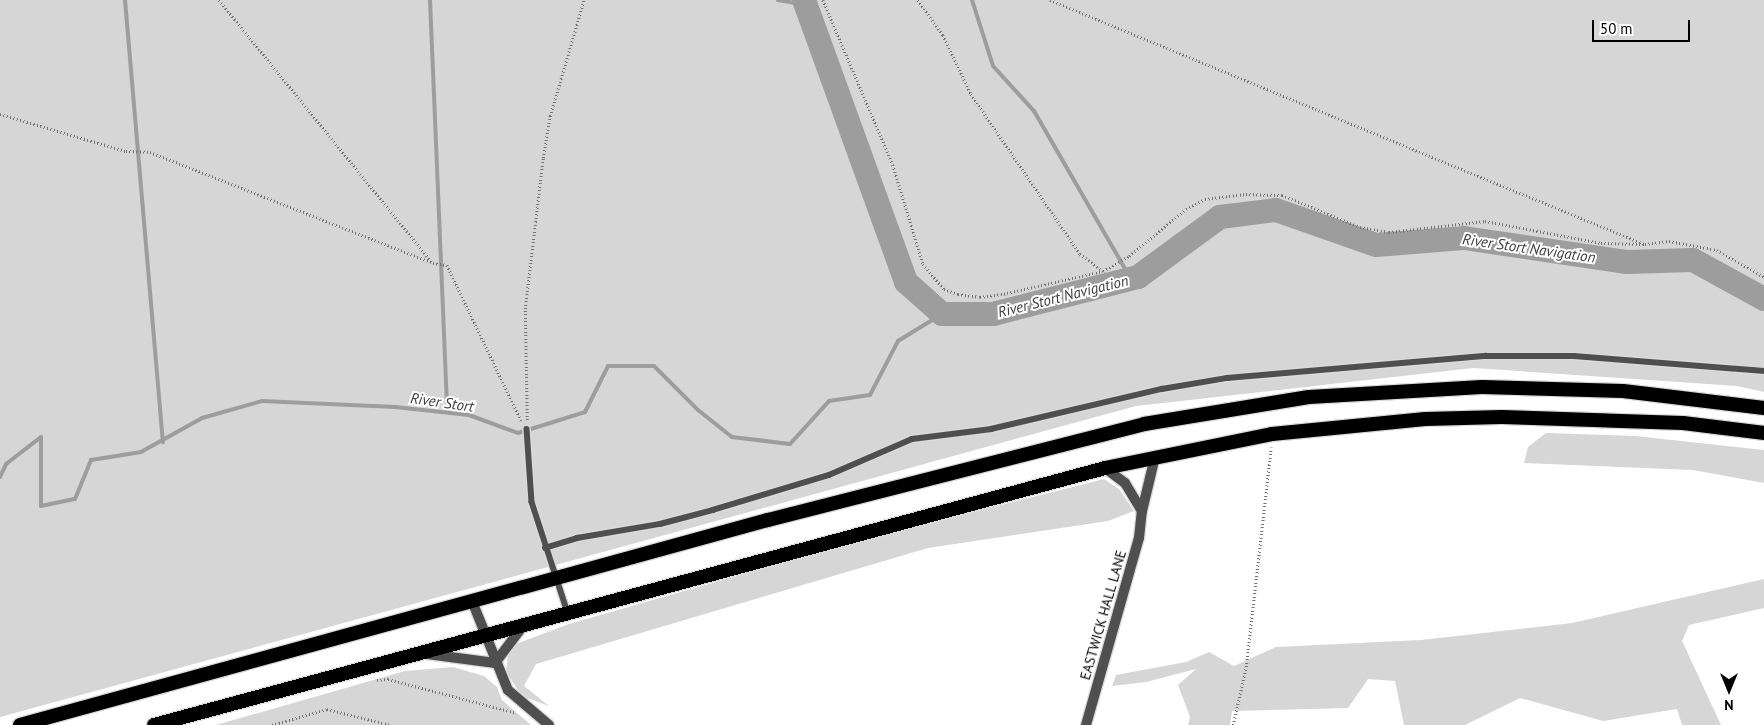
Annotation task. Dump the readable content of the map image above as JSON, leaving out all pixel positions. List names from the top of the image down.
{
  "streets": {
    "street": ["EASTWICK HALL LANE"]
  },
  "water": ["River Stort Navigation", "River Stort"],
  "scale_bar": "50 m",
  "north": "bottom"
}
